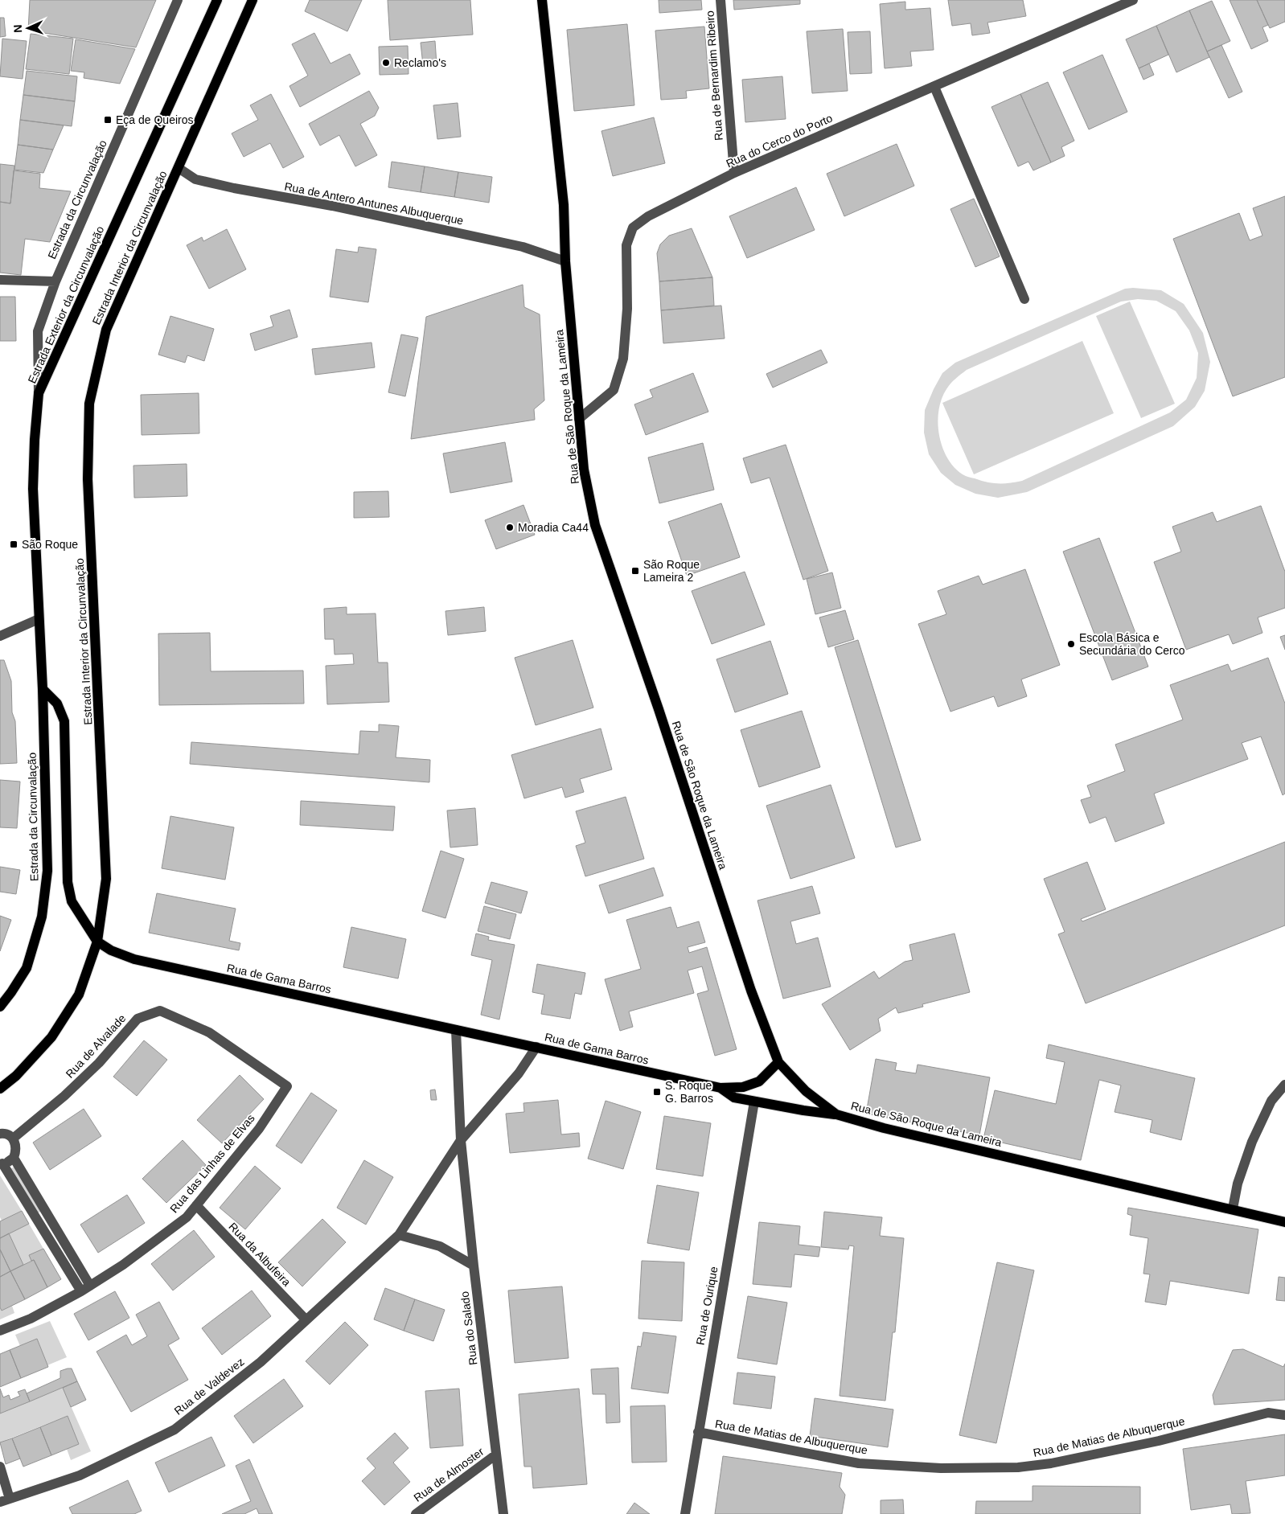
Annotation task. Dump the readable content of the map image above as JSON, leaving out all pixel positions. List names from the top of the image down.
{
  "streets": {
    "main road": [
      "Estrada da Circunvalação",
      "Estrada Interior da Circunvalação",
      "Estrada Exterior da Circunvalação",
      "Rua de São Roque da Lameira",
      "Rua de Gama Barros"
    ],
    "street": [
      "Rua de Bernardim Ribeiro",
      "Rua do Cerco do Porto",
      "Rua de Antero Antunes Albuquerque",
      "Rua de Alvalade",
      "Rua das Linhas de Elvas",
      "Rua da Albufeira",
      "Rua de Ourique",
      "Rua do Salado",
      "Rua de Valdevez",
      "Rua de Matias de Albuquerque",
      "Rua de Almoster"
    ]
  },
  "crossings": [
    ["Rua de Bernardim Ribeiro", "Rua do Cerco do Porto"],
    ["Rua do Cerco do Porto", "Rua de São Roque da Lameira"],
    ["Estrada da Circunvalação", "Estrada Exterior da Circunvalação"],
    ["Estrada da Circunvalação", "Rua de Gama Barros"],
    ["Rua de Antero Antunes Albuquerque", "Estrada Interior da Circunvalação"],
    ["Rua de Antero Antunes Albuquerque", "Rua de São Roque da Lameira"],
    ["Estrada Interior da Circunvalação", "Rua de Gama Barros"],
    ["Estrada Exterior da Circunvalação", "Rua de Gama Barros"],
    ["Rua de São Roque da Lameira", "Rua de Gama Barros"],
    ["Rua de Gama Barros", "Rua de Ourique"],
    ["Rua de Gama Barros", "Rua do Salado"],
    ["Rua de Alvalade", "Rua das Linhas de Elvas"],
    ["Rua das Linhas de Elvas", "Rua da Albufeira"],
    ["Rua da Albufeira", "Rua de Valdevez"],
    ["Rua de Ourique", "Rua de Matias de Albuquerque"],
    ["Rua do Salado", "Rua de Valdevez"],
    ["Rua do Salado", "Rua de Almoster"]
  ],
  "places": {
    "other": ["Reclamo's", "Moradia Ca44", "Escola Básica e Secundária do Cerco"],
    "transit": [
      "Eça de Queiros",
      "São Roque",
      "São Roque Lameira 2",
      "S. Roque G. Barros"
    ]
  },
  "north": "left"
}
